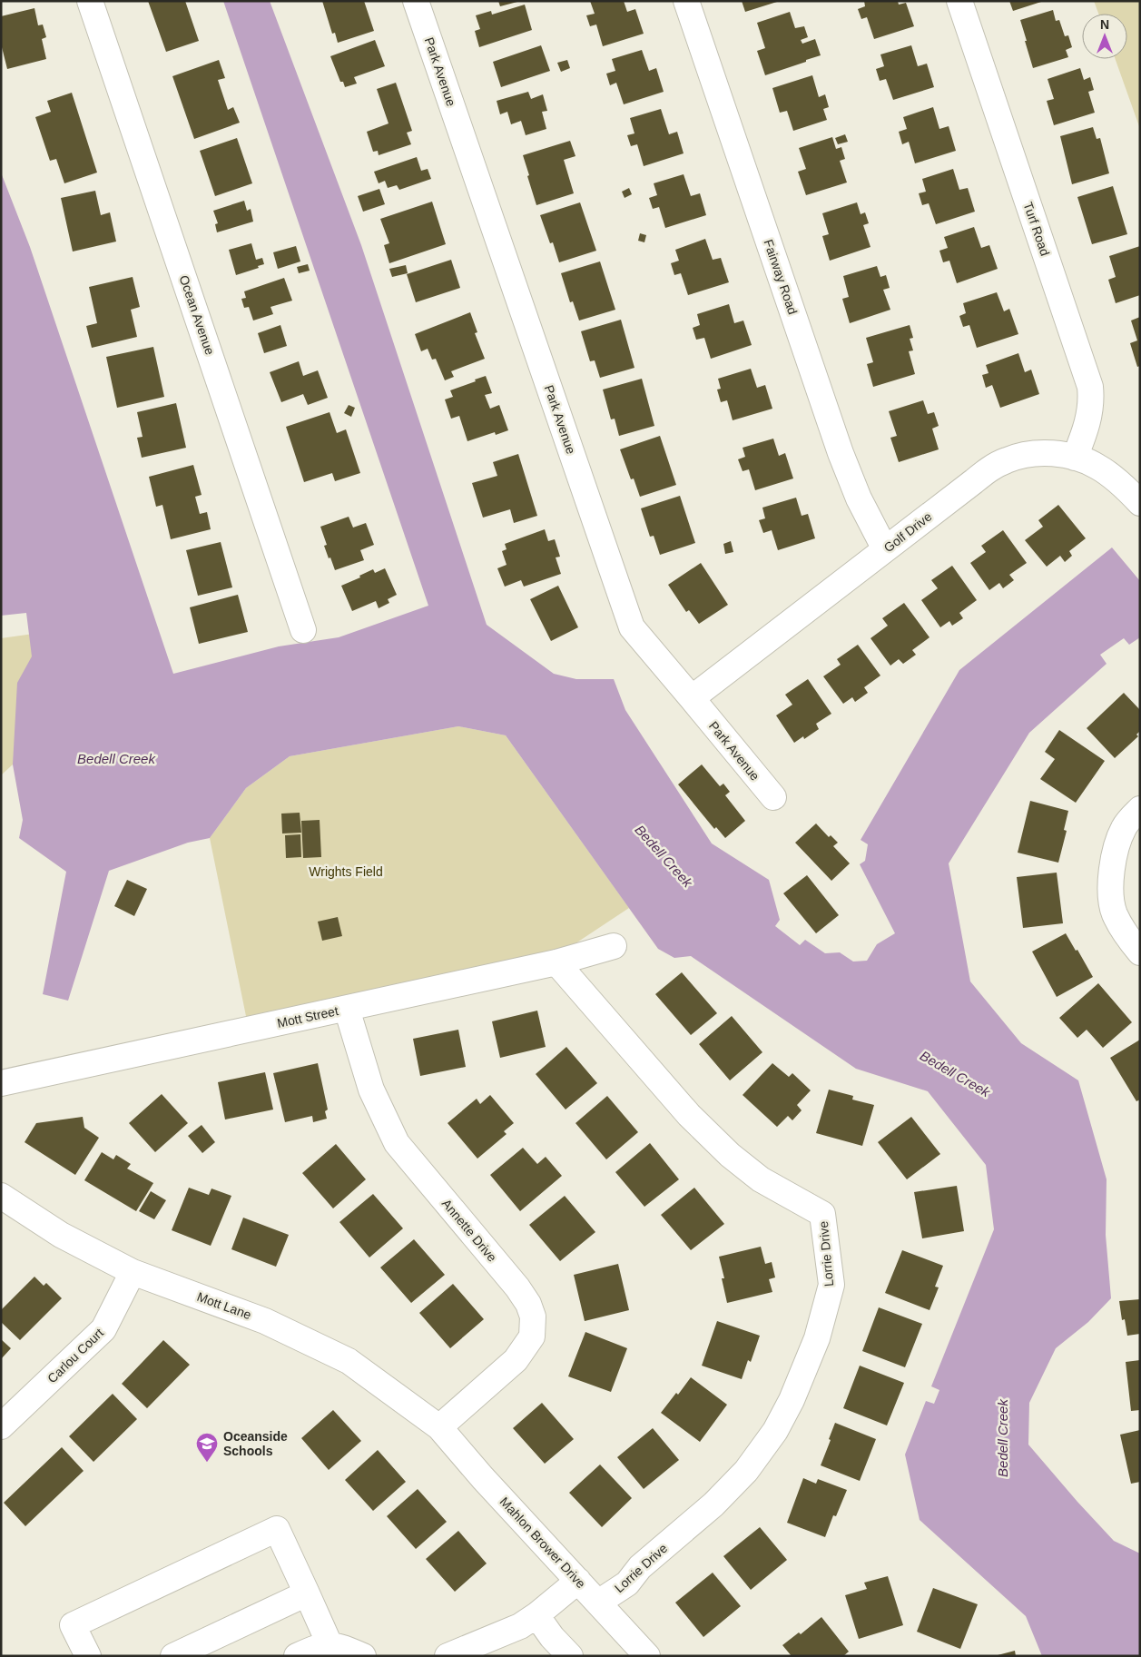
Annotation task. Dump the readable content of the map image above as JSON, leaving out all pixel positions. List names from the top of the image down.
{
  "streets": {
    "street": [
      "Park Avenue",
      "Turf Road",
      "Fairway Road",
      "Ocean Avenue",
      "Golf Drive",
      "Mott Street",
      "Annette Drive",
      "Lorrie Drive",
      "Mott Lane",
      "Carlou Court",
      "Mahlon Brower Drive"
    ]
  },
  "crossings": [
    ["Park Avenue", "Golf Drive"],
    ["Turf Road", "Golf Drive"],
    ["Fairway Road", "Golf Drive"],
    ["Mott Street", "Annette Drive"],
    ["Mott Street", "Lorrie Drive"],
    ["Annette Drive", "Mott Lane"],
    ["Annette Drive", "Mahlon Brower Drive"],
    ["Lorrie Drive", "Mahlon Brower Drive"],
    ["Mott Lane", "Carlou Court"],
    ["Mott Lane", "Mahlon Brower Drive"]
  ],
  "water": ["Bedell Creek"],
  "parks": ["Wrights Field"],
  "places": {
    "school or university": ["Oceanside Schools"]
  },
  "north": "top"
}
